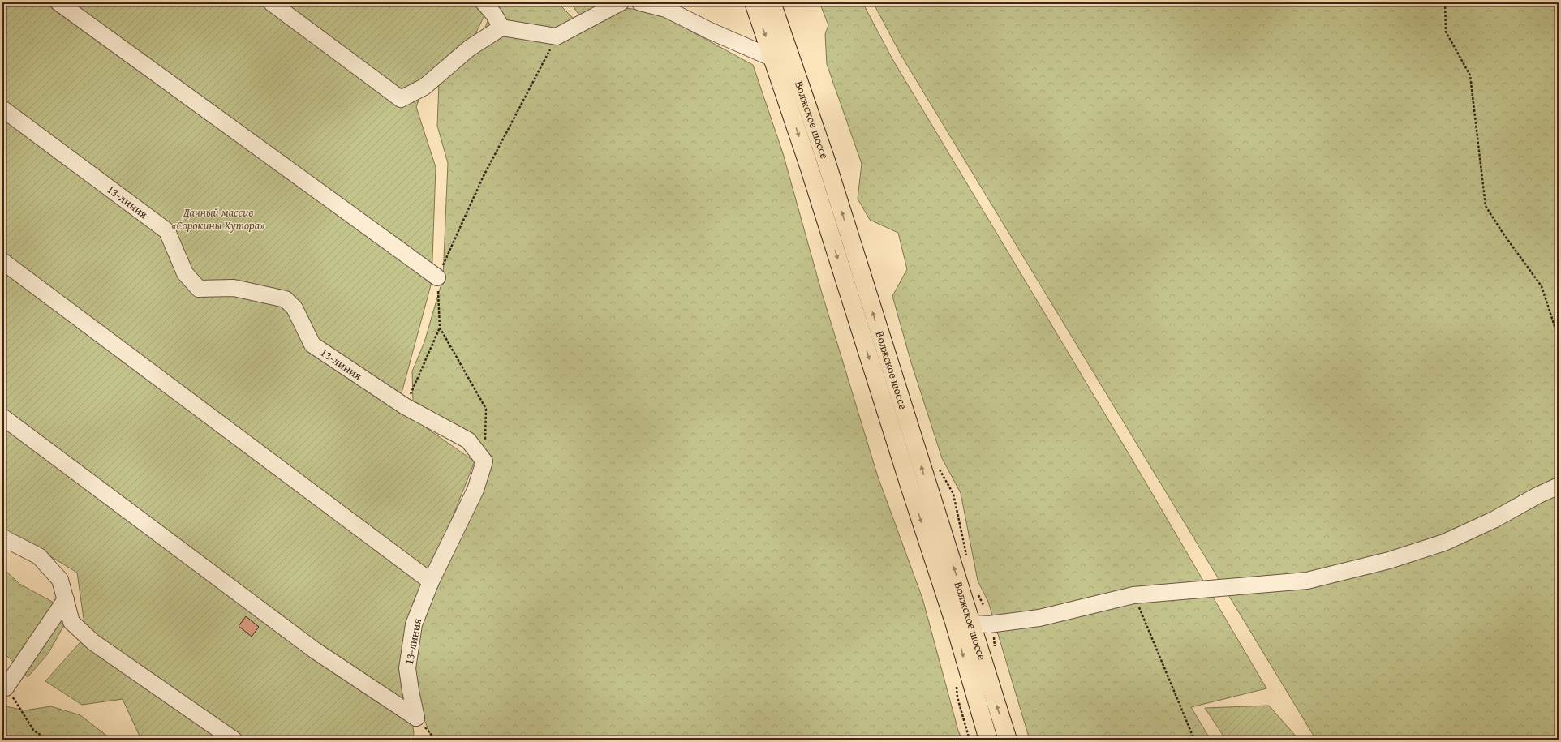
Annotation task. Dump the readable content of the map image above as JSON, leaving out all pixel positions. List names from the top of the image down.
{
  "streets": {
    "main road": ["Волжское шоссе"],
    "lane": ["13-линия"]
  },
  "parks": ["Дачный массив «Сорокины Хутора»"]
}
